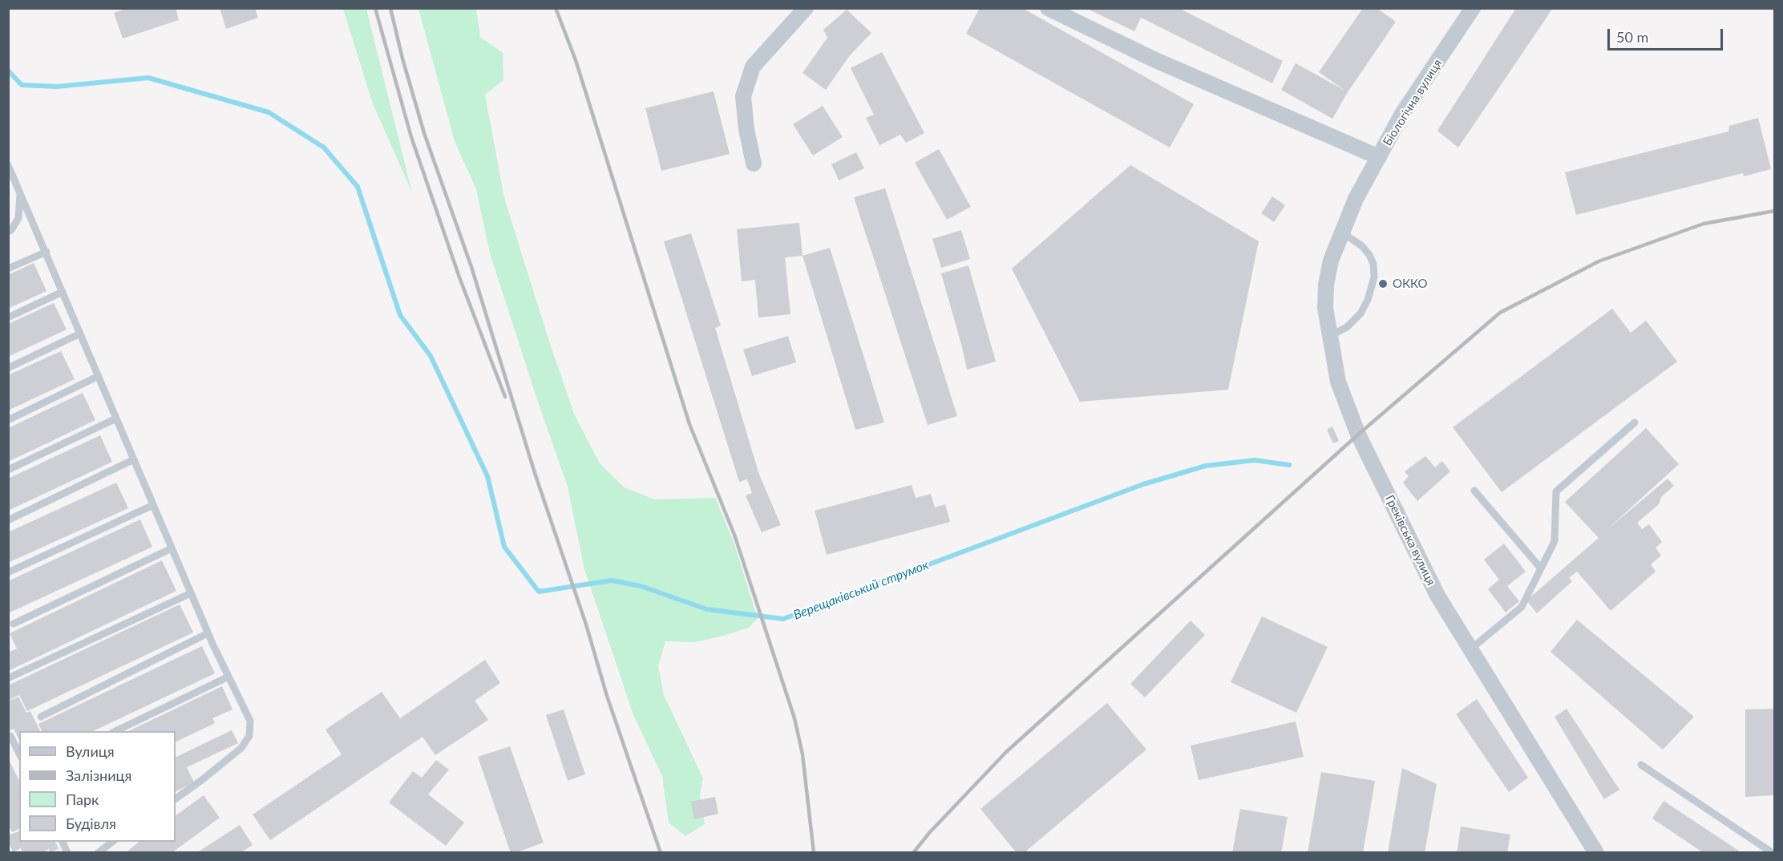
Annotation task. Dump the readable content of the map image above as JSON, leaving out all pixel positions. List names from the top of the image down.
{
  "streets": {
    "street": ["Біологічна вулиця", "Греківська вулиця"]
  },
  "crossings": [
    ["Біологічна вулиця", "Греківська вулиця"]
  ],
  "water": ["Верещаківський струмок"],
  "places": ["ОККО"],
  "legend": [
    "Вулиця",
    "Залізниця",
    "Парк",
    "Будівля"
  ],
  "scale_bar": "50 m"
}
